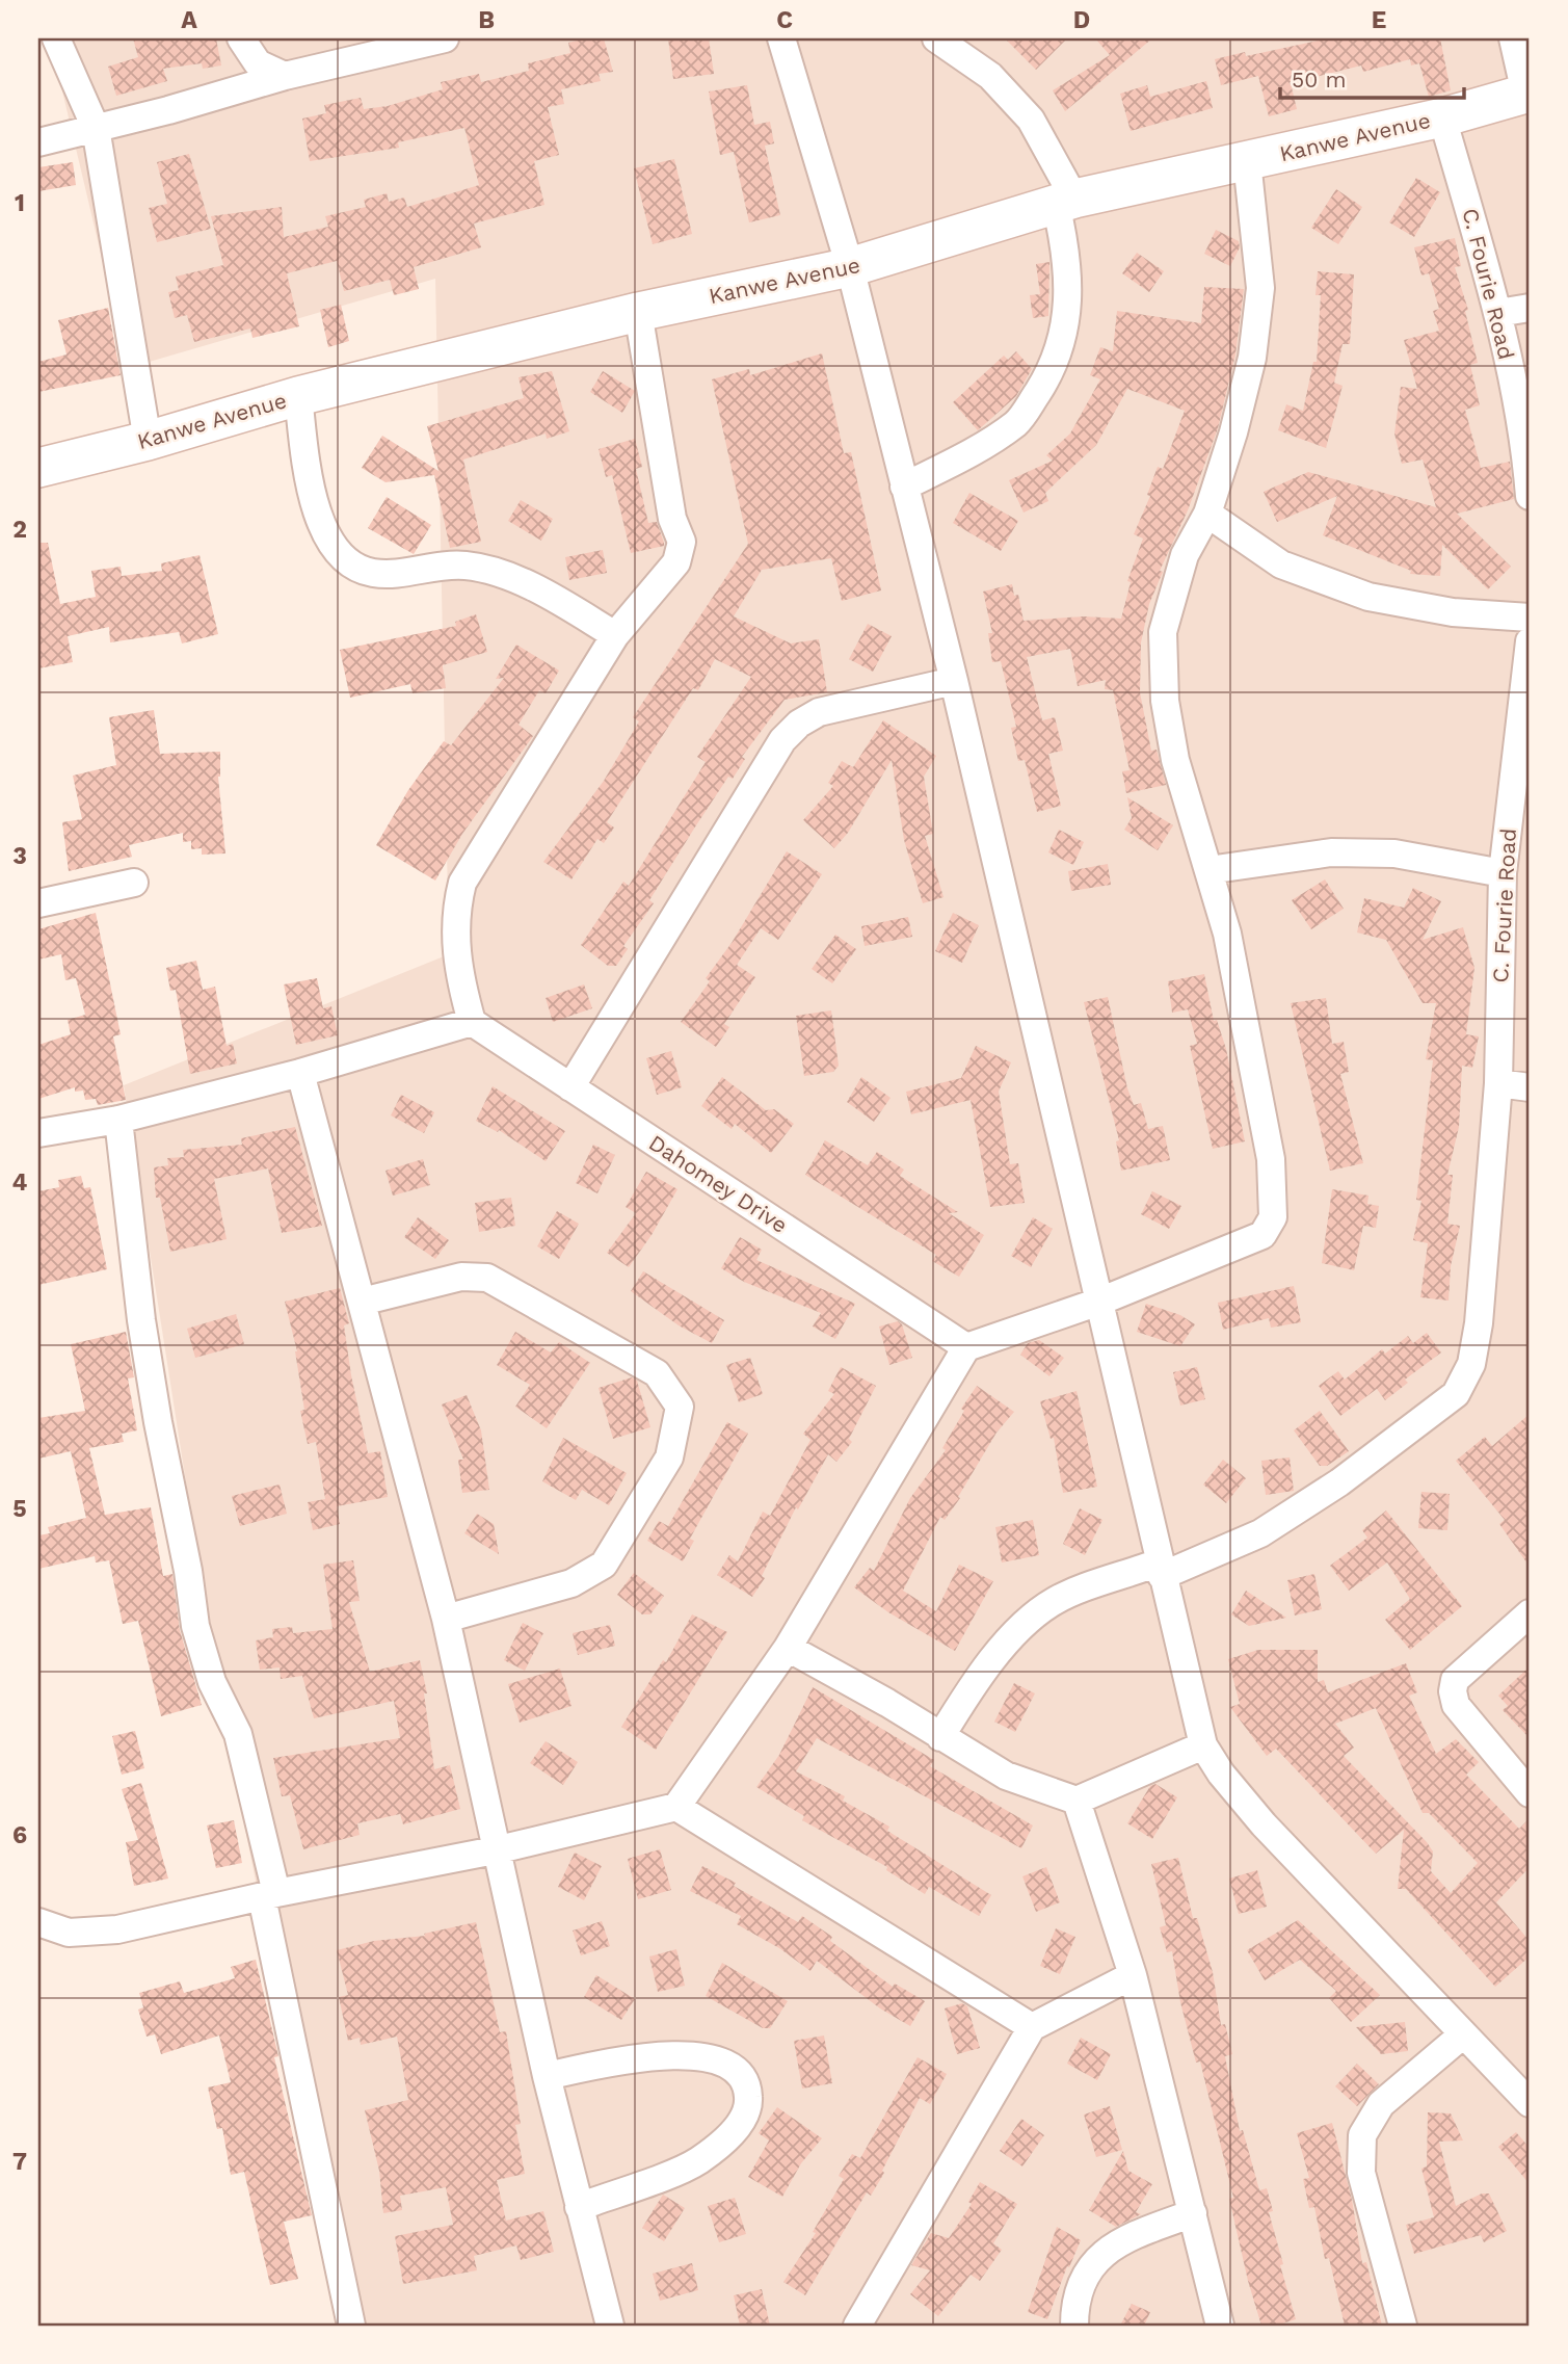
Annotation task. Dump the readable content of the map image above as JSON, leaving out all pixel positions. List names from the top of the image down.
{
  "streets": {
    "main road": ["Kanwe Avenue"],
    "street": ["C. Fourie Road", "Dahomey Drive"]
  },
  "crossings": [
    ["Kanwe Avenue", "C. Fourie Road"]
  ],
  "scale_bar": "50 m",
  "grid": {
    "columns": [
      "A",
      "B",
      "C",
      "D",
      "E"
    ],
    "rows": [
      "1",
      "2",
      "3",
      "4",
      "5",
      "6",
      "7"
    ]
  }
}
